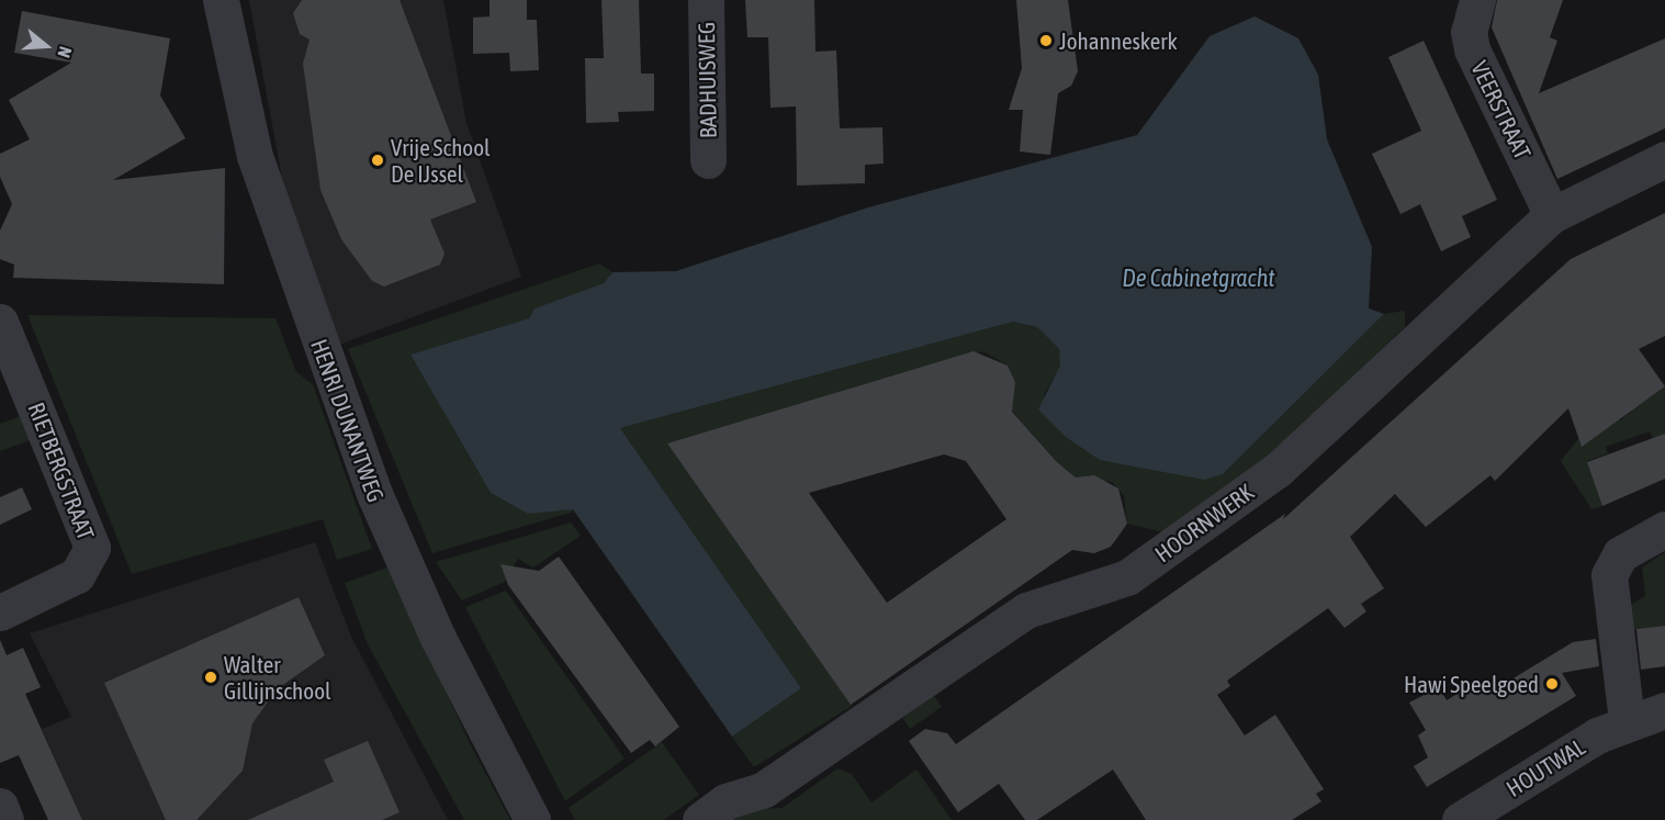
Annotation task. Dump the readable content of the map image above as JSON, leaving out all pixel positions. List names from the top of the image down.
{
  "streets": {
    "street": [
      "BADHUISWEG",
      "VEERSTRAAT",
      "HENRI DUNANTWEG",
      "RIETBERGSTRAAT",
      "HOORNWERK",
      "HOUTWAL"
    ]
  },
  "crossings": [
    ["VEERSTRAAT", "HOORNWERK"]
  ],
  "water": ["De Cabinetgracht"],
  "places": [
    "Johanneskerk",
    "Vrije School De IJssel",
    "Walter Gillijnschool",
    "Hawi Speelgoed"
  ],
  "north": "right"
}
